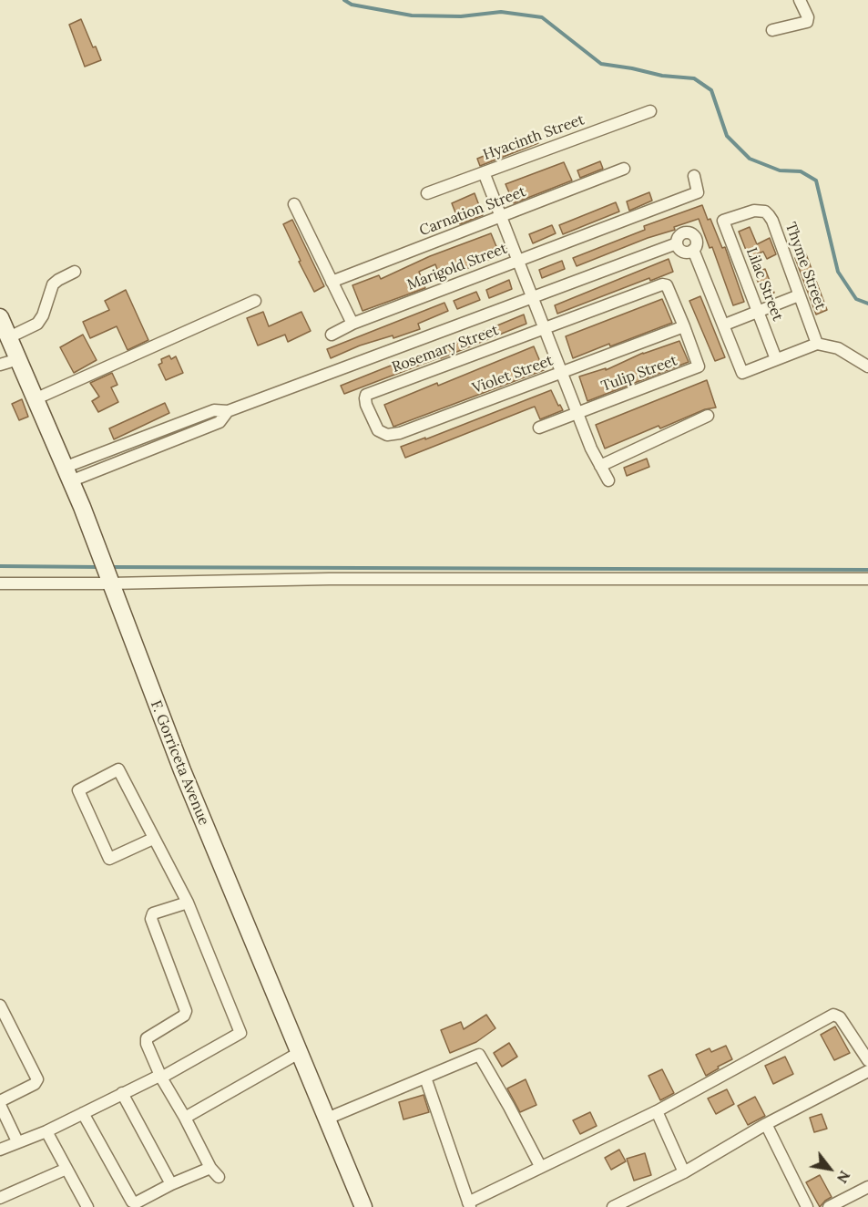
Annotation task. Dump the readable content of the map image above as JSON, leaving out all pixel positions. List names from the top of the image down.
{
  "streets": {
    "main road": ["F. Gorriceta Avenue"],
    "street": [
      "Hyacinth Street",
      "Carnation Street",
      "Thyme Street",
      "Marigold Street",
      "Lilac Street",
      "Rosemary Street",
      "Tulip Street",
      "Violet Street"
    ]
  },
  "crossings": [
    ["Thyme Street", "Lilac Street"],
    ["Rosemary Street", "Tulip Street"],
    ["Rosemary Street", "Violet Street"],
    ["Tulip Street", "Violet Street"]
  ],
  "north": "bottom right"
}
